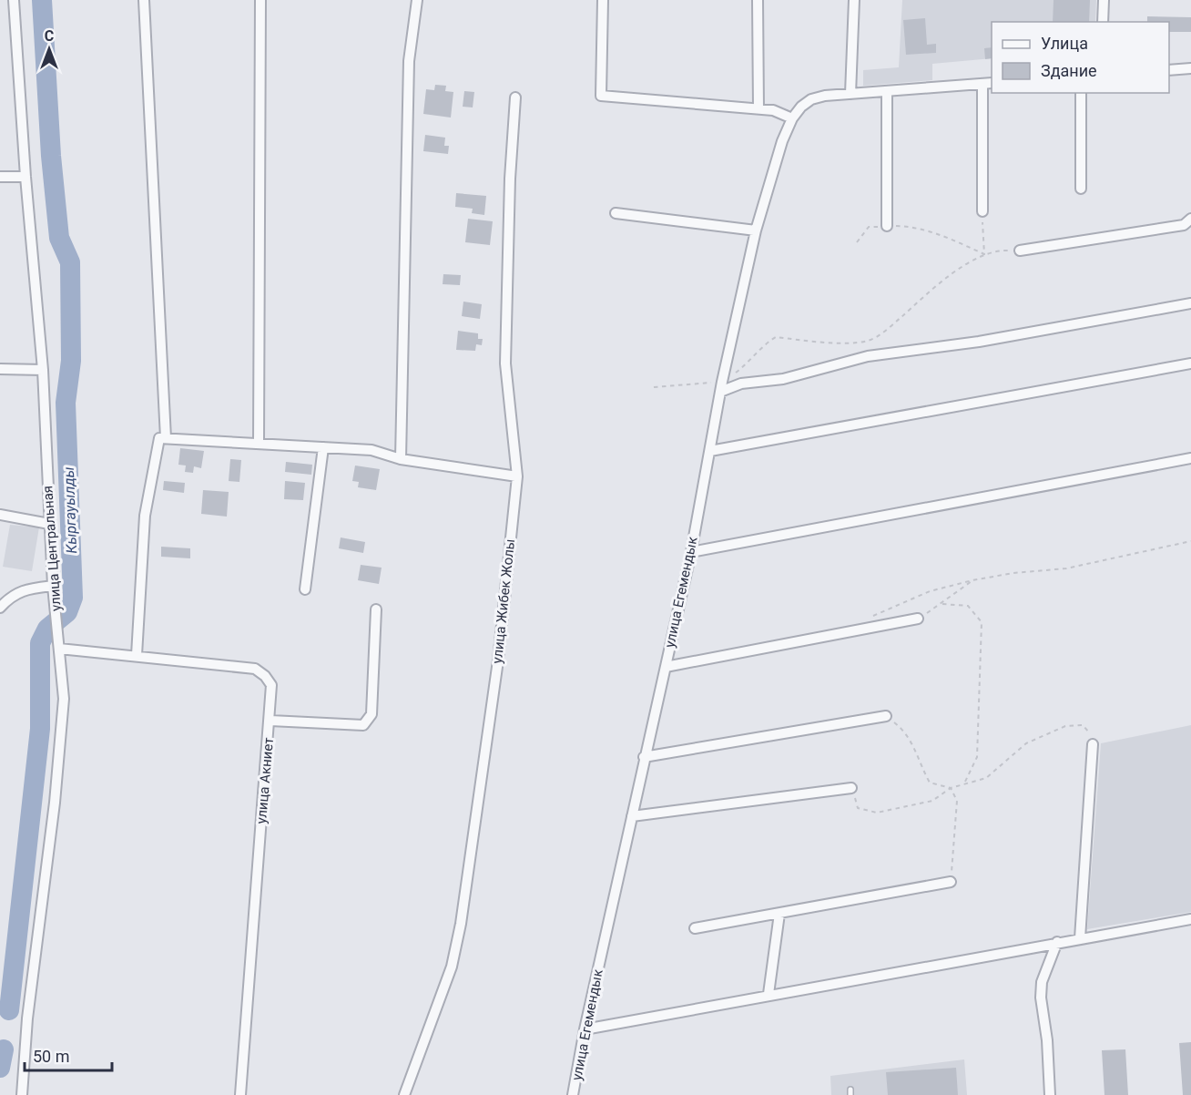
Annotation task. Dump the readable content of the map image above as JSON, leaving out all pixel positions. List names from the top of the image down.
{
  "streets": {
    "street": [
      "улица Центральная",
      "улица Егемендык",
      "улица Жибек Жолы",
      "улица Акниет"
    ]
  },
  "crossings": [
    ["улица Центральная", "улица Акниет"]
  ],
  "water": ["Кыргауылды"],
  "legend": ["Улица", "Здание"],
  "scale_bar": "50 m",
  "north": "top"
}
